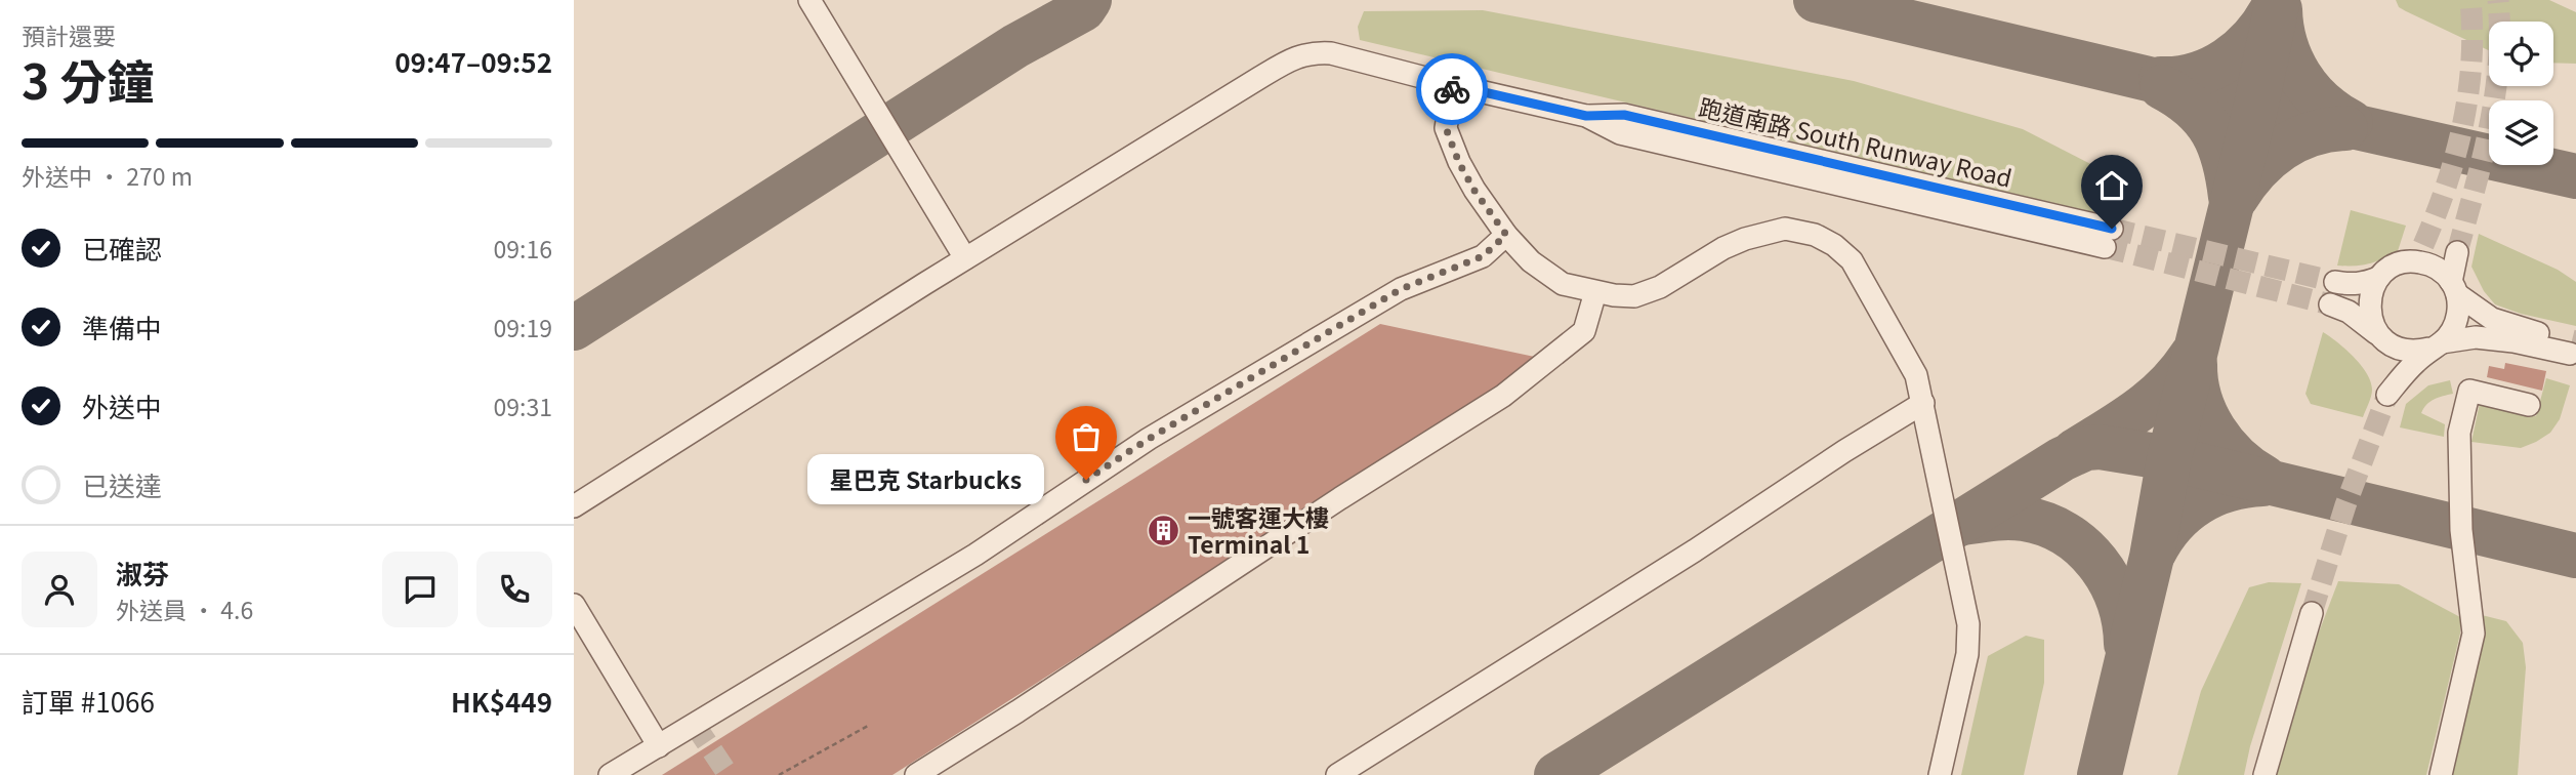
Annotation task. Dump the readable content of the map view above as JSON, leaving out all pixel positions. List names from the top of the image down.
{
  "streets": {
    "lane": ["跑道南路 South Runway Road"]
  },
  "places": {
    "other": ["星巴克 Starbucks"],
    "building": ["一號客運大樓 Terminal 1"]
  },
  "page": {
    "heading": ["3 分鐘", "預計還要", "09:47–09:52"],
    "panel": [
      "淑芬",
      "外送員 · 4.6",
      "訂單 #1066",
      "HK$449"
    ],
    "bar": "外送中 · 270 m",
    "list": [
      ["已確認", "09:16"],
      ["準備中", "09:19"],
      ["外送中", "09:31"],
      "已送達"
    ],
    "bubble": "星巴克 Starbucks"
  }
}
